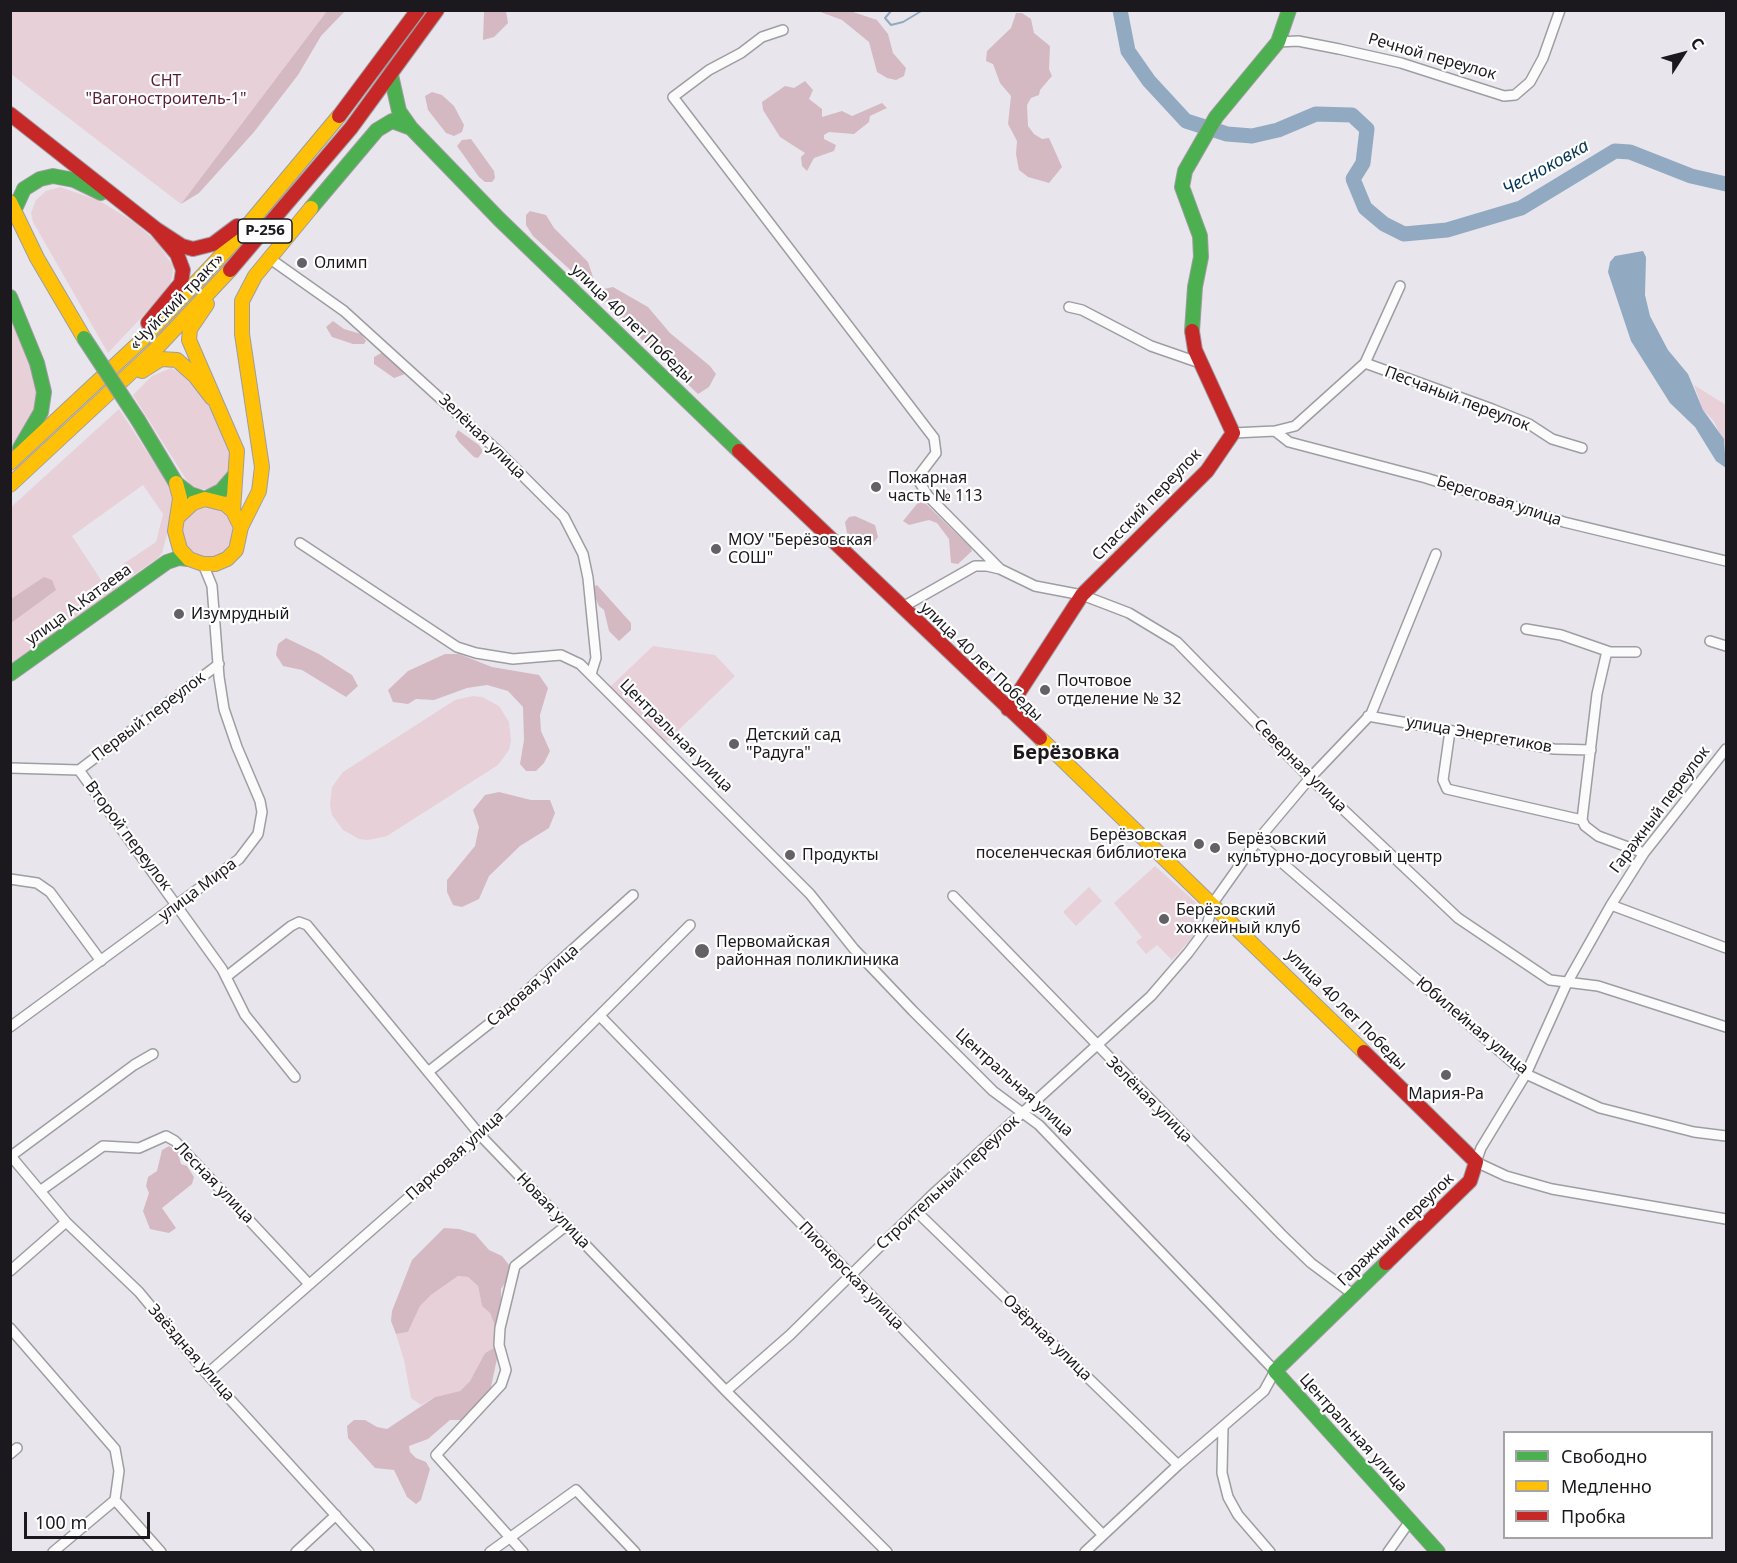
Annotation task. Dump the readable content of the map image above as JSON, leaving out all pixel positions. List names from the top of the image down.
{
  "streets": {
    "main road": [
      "Р-256",
      "«Чуйский тракт»",
      "улица 40 лет Победы",
      "Спасский переулок",
      "улица А.Катаева",
      "Центральная улица",
      "Гаражный переулок"
    ],
    "street": [
      "Речной переулок",
      "Песчаный переулок",
      "Зелёная улица",
      "Береговая улица",
      "Первый переулок",
      "улица Энергетиков",
      "Северная улица",
      "Второй переулок",
      "улица Мира",
      "Садовая улица",
      "Юбилейная улица",
      "Парковая улица",
      "Лесная улица",
      "Строительный переулок",
      "Новая улица",
      "Пионерская улица",
      "Озёрная улица",
      "Звёздная улица"
    ]
  },
  "crossings": [
    ["«Чуйский тракт»", "улица 40 лет Победы"],
    ["улица 40 лет Победы", "Спасский переулок"],
    ["улица 40 лет Победы", "Северная улица"],
    ["улица 40 лет Победы", "Гаражный переулок"],
    ["улица 40 лет Победы", "Строительный переулок"],
    ["Зелёная улица", "Центральная улица"],
    ["Зелёная улица", "Гаражный переулок"],
    ["Зелёная улица", "Строительный переулок"],
    ["Спасский переулок", "Северная улица"],
    ["Первый переулок", "Второй переулок"],
    ["Первый переулок", "улица Мира"],
    ["улица Энергетиков", "Строительный переулок"],
    ["Центральная улица", "Гаражный переулок"],
    ["Центральная улица", "Строительный переулок"],
    ["Северная улица", "Гаражный переулок"],
    ["Северная улица", "Строительный переулок"],
    ["Гаражный переулок", "Юбилейная улица"],
    ["Гаражный переулок", "Пионерская улица"],
    ["Гаражный переулок", "Озёрная улица"],
    ["Второй переулок", "улица Мира"],
    ["Второй переулок", "Новая улица"],
    ["Садовая улица", "Новая улица"],
    ["Юбилейная улица", "Строительный переулок"],
    ["Парковая улица", "Лесная улица"],
    ["Парковая улица", "Новая улица"],
    ["Парковая улица", "Пионерская улица"],
    ["Парковая улица", "Звёздная улица"],
    ["Лесная улица", "Звёздная улица"],
    ["Строительный переулок", "Новая улица"],
    ["Строительный переулок", "Пионерская улица"],
    ["Строительный переулок", "Озёрная улица"]
  ],
  "districts": ["Берёзовка"],
  "water": ["Чесноковка"],
  "parks": ["СНТ \"Вагоностроитель-1\""],
  "places": [
    "Олимп",
    "Пожарная часть № 113",
    "МОУ \"Берёзовская СОШ\"",
    "Изумрудный",
    "Почтовое отделение № 32",
    "Детский сад \"Радуга\"",
    "Берёзовская поселенческая библиотека",
    "Берёзовский культурно-досуговый центр",
    "Продукты",
    "Берёзовский хоккейный клуб",
    "Первомайская районная поликлиника",
    "Мария-Ра"
  ],
  "legend": ["Свободно", "Медленно", "Пробка"],
  "scale_bar": "100 m",
  "north": "top right"
}
